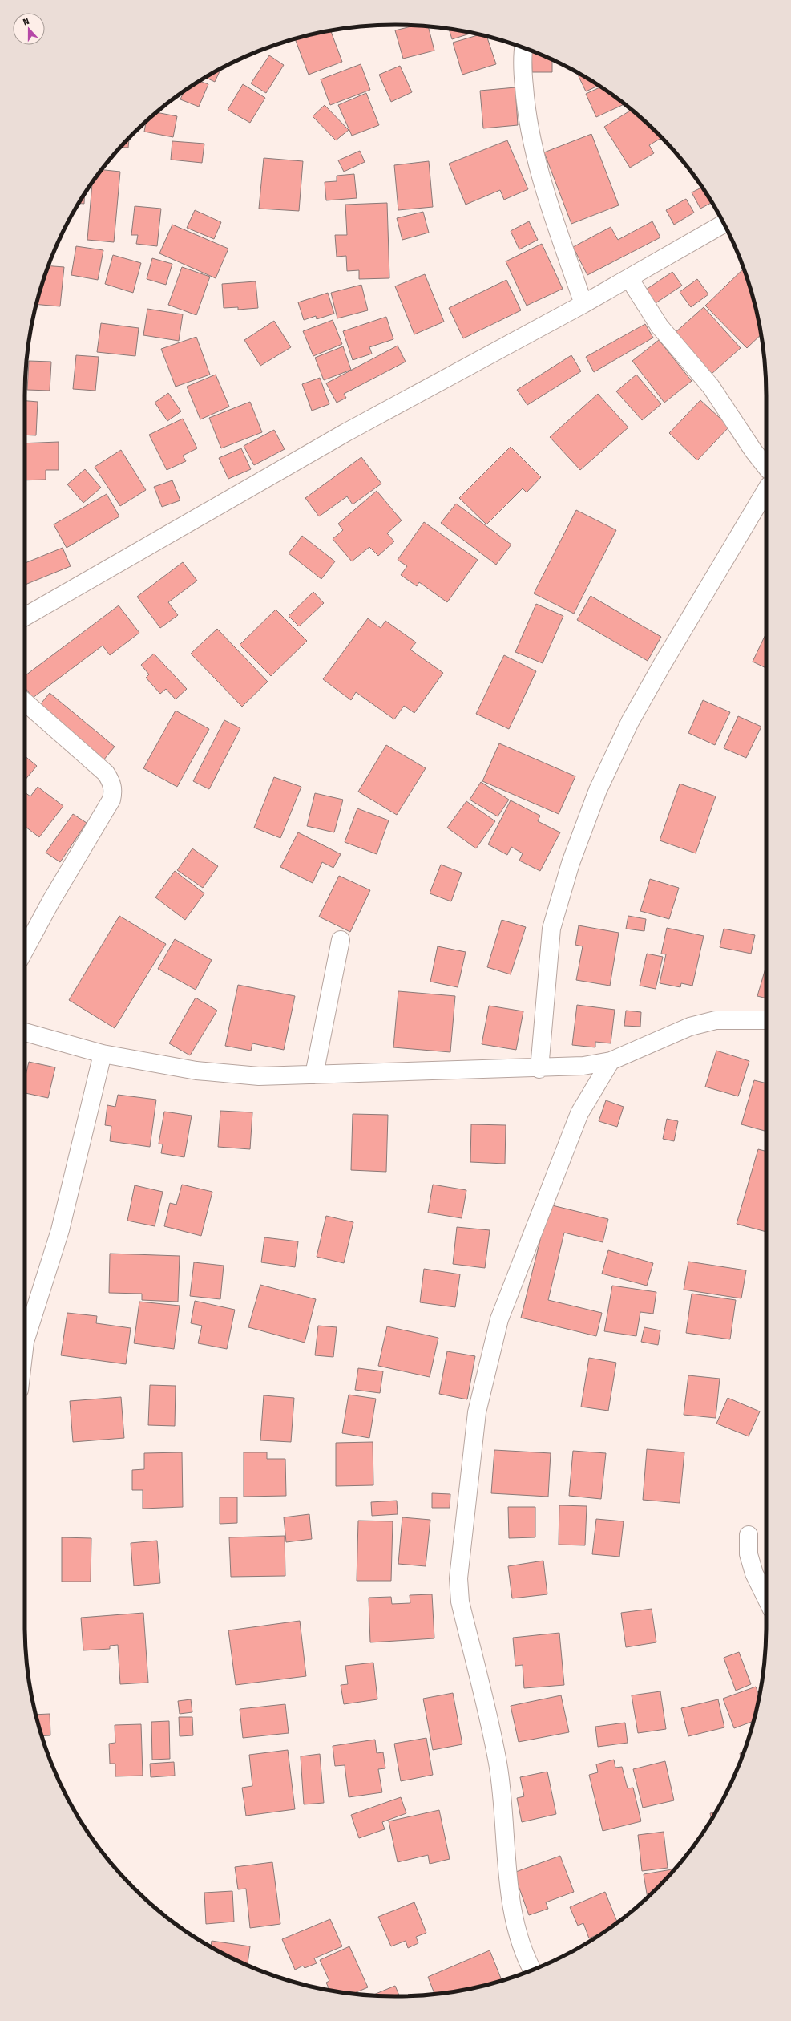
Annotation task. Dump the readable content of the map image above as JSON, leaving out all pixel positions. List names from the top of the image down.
{
  "north": "top"
}
